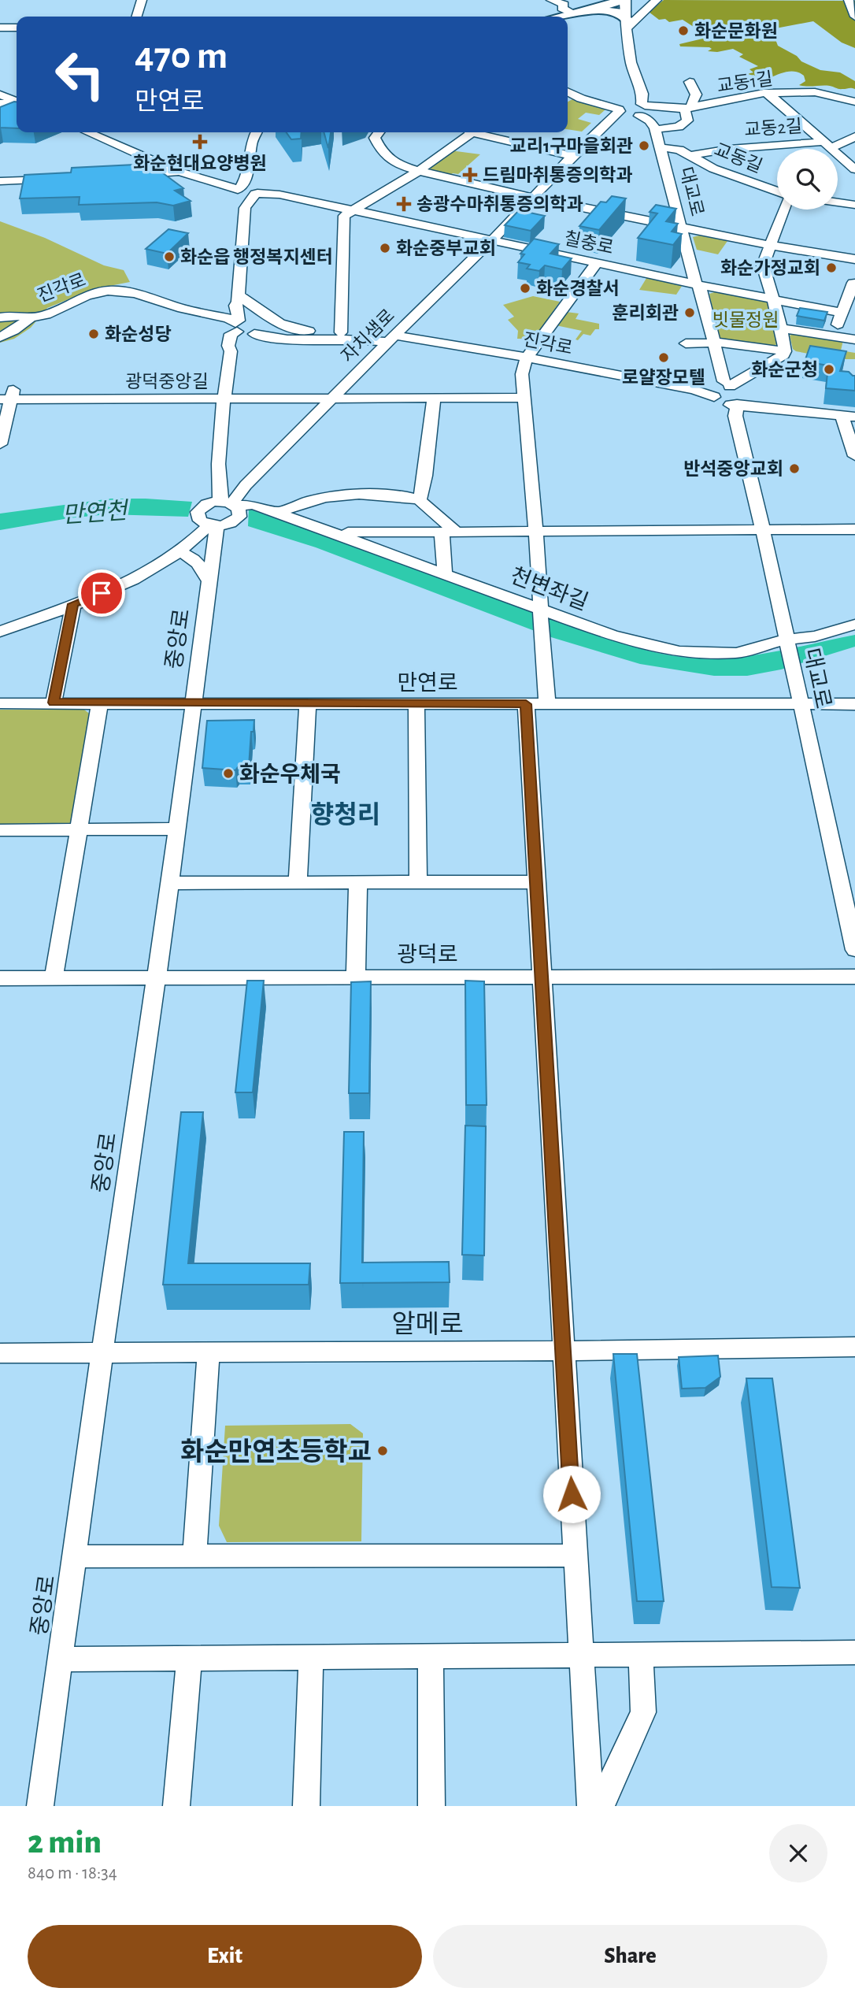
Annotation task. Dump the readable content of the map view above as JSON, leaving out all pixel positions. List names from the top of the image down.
{
  "streets": {
    "street": [
      "교동1길",
      "교동2길",
      "교동길",
      "대교로",
      "칠충로",
      "진각로",
      "자치샘로",
      "광덕중앙길",
      "천변좌길",
      "중앙로",
      "만연로",
      "광덕로",
      "알메로"
    ]
  },
  "crossings": [
    ["교동1길", "자치샘로"],
    ["교동2길", "교동길"],
    ["교동길", "대교로"],
    ["대교로", "칠충로"],
    ["대교로", "진각로"],
    ["대교로", "천변좌길"],
    ["대교로", "만연로"],
    ["칠충로", "자치샘로"],
    ["진각로", "자치샘로"],
    ["자치샘로", "광덕중앙길"],
    ["자치샘로", "천변좌길"],
    ["중앙로", "만연로"],
    ["중앙로", "광덕로"],
    ["중앙로", "알메로"]
  ],
  "districts": ["향청리"],
  "water": ["만연천"],
  "parks": ["빗물정원"],
  "places": {
    "other": [
      "화순문화원",
      "교리1구마을회관",
      "화순중부교회",
      "화순읍 행정복지센터",
      "화순가정교회",
      "화순경찰서",
      "훈리회관",
      "화순성당",
      "로얄장모텔",
      "화순군청",
      "반석중앙교회",
      "화순우체국",
      "화순만연초등학교"
    ],
    "health": ["화순현대요양병원", "드림마취통증의학과", "송광수마취통증의학과"]
  },
  "page": {
    "turn": ["470 m", "만연로"],
    "heading": ["2 min", "840 m · 18:34"],
    "buttons": ["Exit", "Share"]
  }
}
